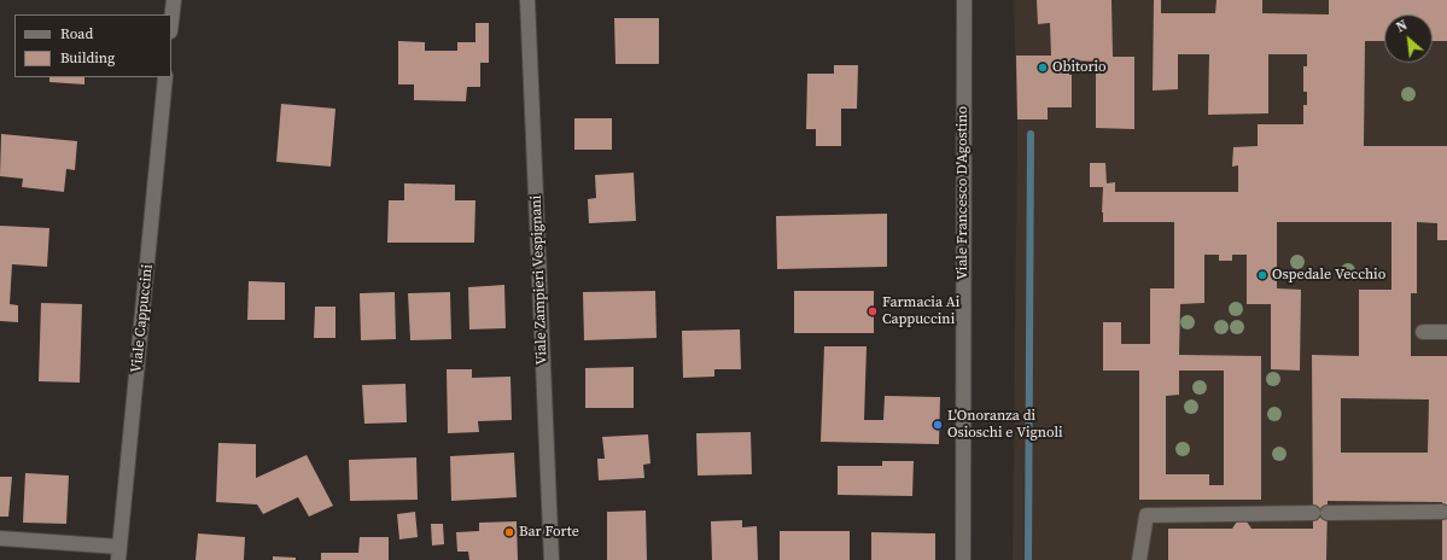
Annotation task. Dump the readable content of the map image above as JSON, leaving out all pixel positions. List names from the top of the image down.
{
  "streets": {
    "street": ["Viale Francesco D'Agostino", "Viale Zampieri Vespignani", "Viale Cappuccini"]
  },
  "places": [
    "Obitorio",
    "Ospedale Vecchio",
    "Farmacia Ai Cappuccini",
    "L'Onoranza di Osioschi e Vignoli",
    "Bar Forte"
  ],
  "legend": ["Road", "Building"],
  "north": "top left"
}
